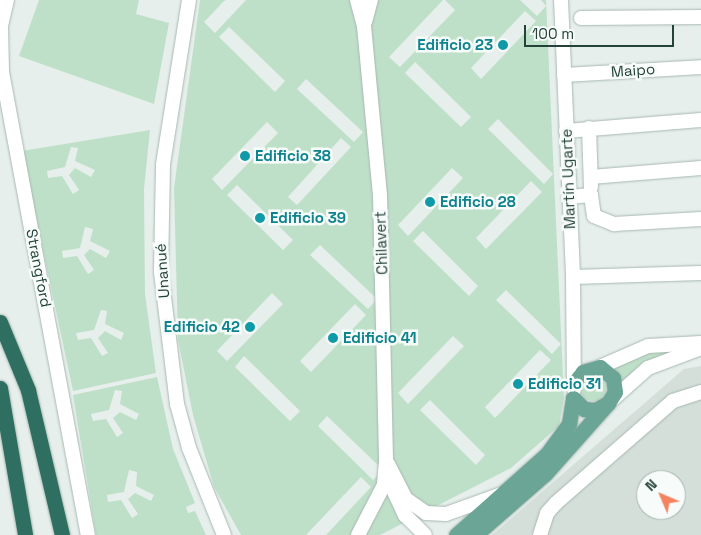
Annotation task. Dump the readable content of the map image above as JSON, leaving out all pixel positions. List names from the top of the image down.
{
  "streets": {
    "street": [
      "Maipo",
      "Martín Ugarte",
      "Chilavert",
      "Strangford",
      "Unanué"
    ]
  },
  "crossings": [
    ["Maipo", "Martín Ugarte"]
  ],
  "places": [
    "Edificio 23",
    "Edificio 38",
    "Edificio 28",
    "Edificio 39",
    "Edificio 42",
    "Edificio 41",
    "Edificio 31"
  ],
  "scale_bar": "100 m",
  "north": "top left"
}
